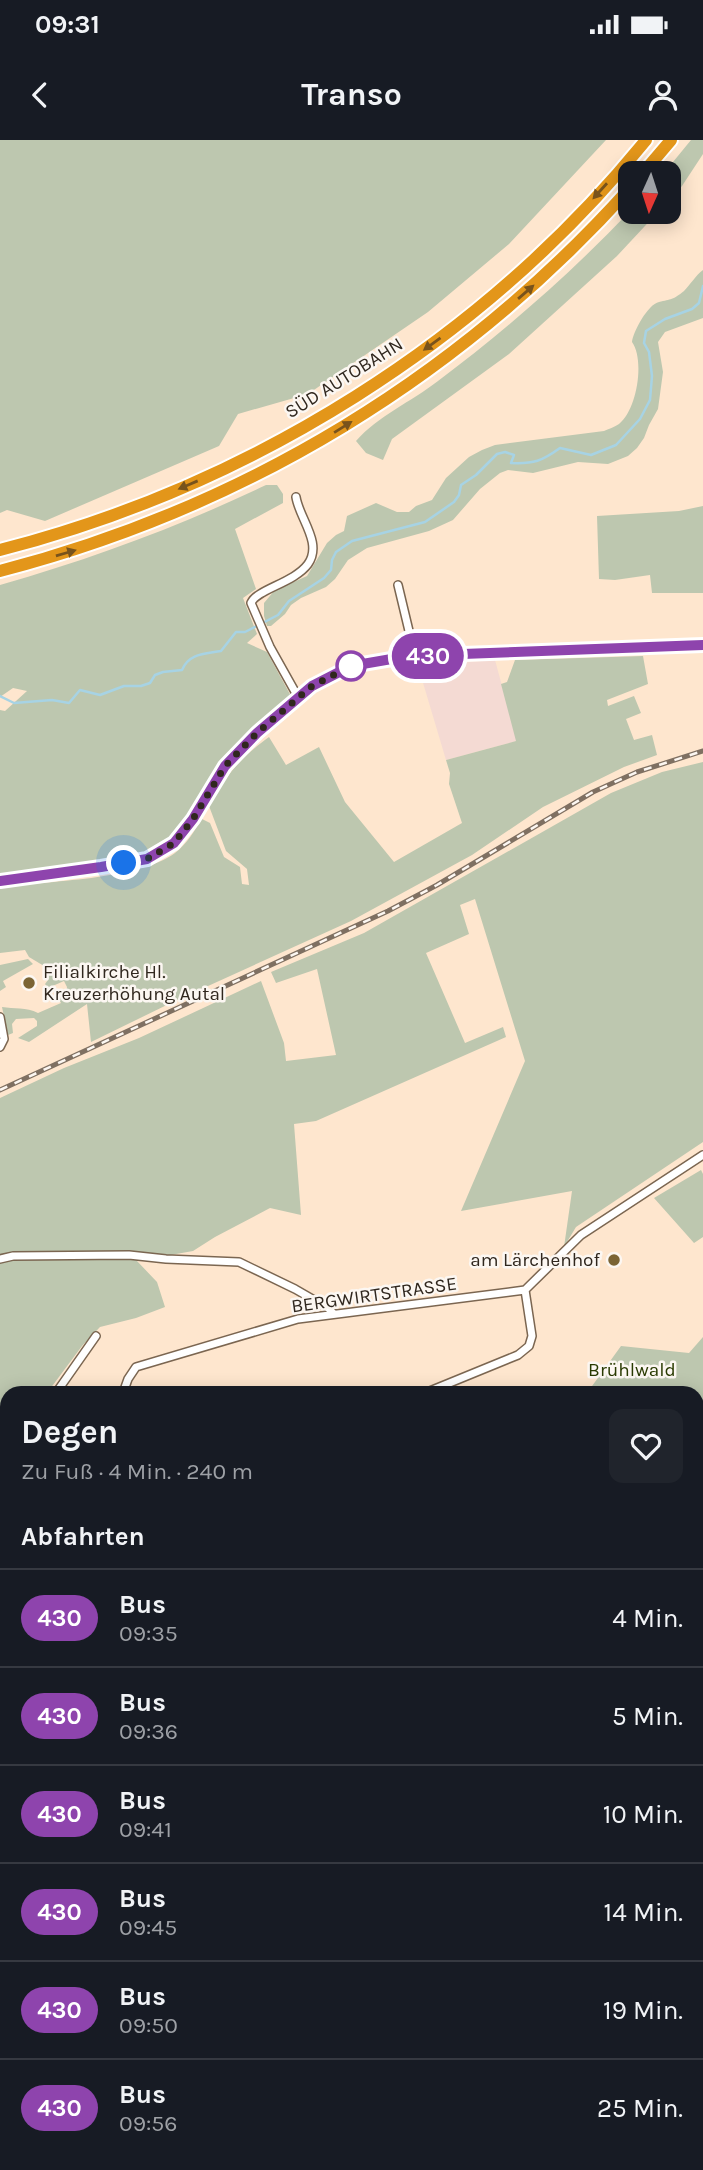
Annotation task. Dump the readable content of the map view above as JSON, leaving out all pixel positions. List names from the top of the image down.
{
  "streets": {
    "highway": ["SÜD AUTOBAHN"],
    "street": ["BERGWIRTSTRASSE"]
  },
  "parks": ["Brühlwald"],
  "places": ["Filialkirche Hl. Kreuzerhöhung Autal", "am Lärchenhof"],
  "lines": ["bus line 430"],
  "north": "bottom",
  "page": {
    "status": "09:31",
    "header": "Transo",
    "on_map": "430",
    "heading": [
      ["Degen", "Zu Fuß · 4 Min. · 240 m"],
      "Abfahrten"
    ],
    "list": [
      {
        "mark": "430",
        "name": "Bus",
        "note": "09:35",
        "value": "4 Min."
      },
      {
        "mark": "430",
        "name": "Bus",
        "note": "09:36",
        "value": "5 Min."
      },
      {
        "mark": "430",
        "name": "Bus",
        "note": "09:41",
        "value": "10 Min."
      },
      {
        "mark": "430",
        "name": "Bus",
        "note": "09:45",
        "value": "14 Min."
      },
      {
        "mark": "430",
        "name": "Bus",
        "note": "09:50",
        "value": "19 Min."
      },
      {
        "mark": "430",
        "name": "Bus",
        "note": "09:56",
        "value": "25 Min."
      }
    ]
  }
}
